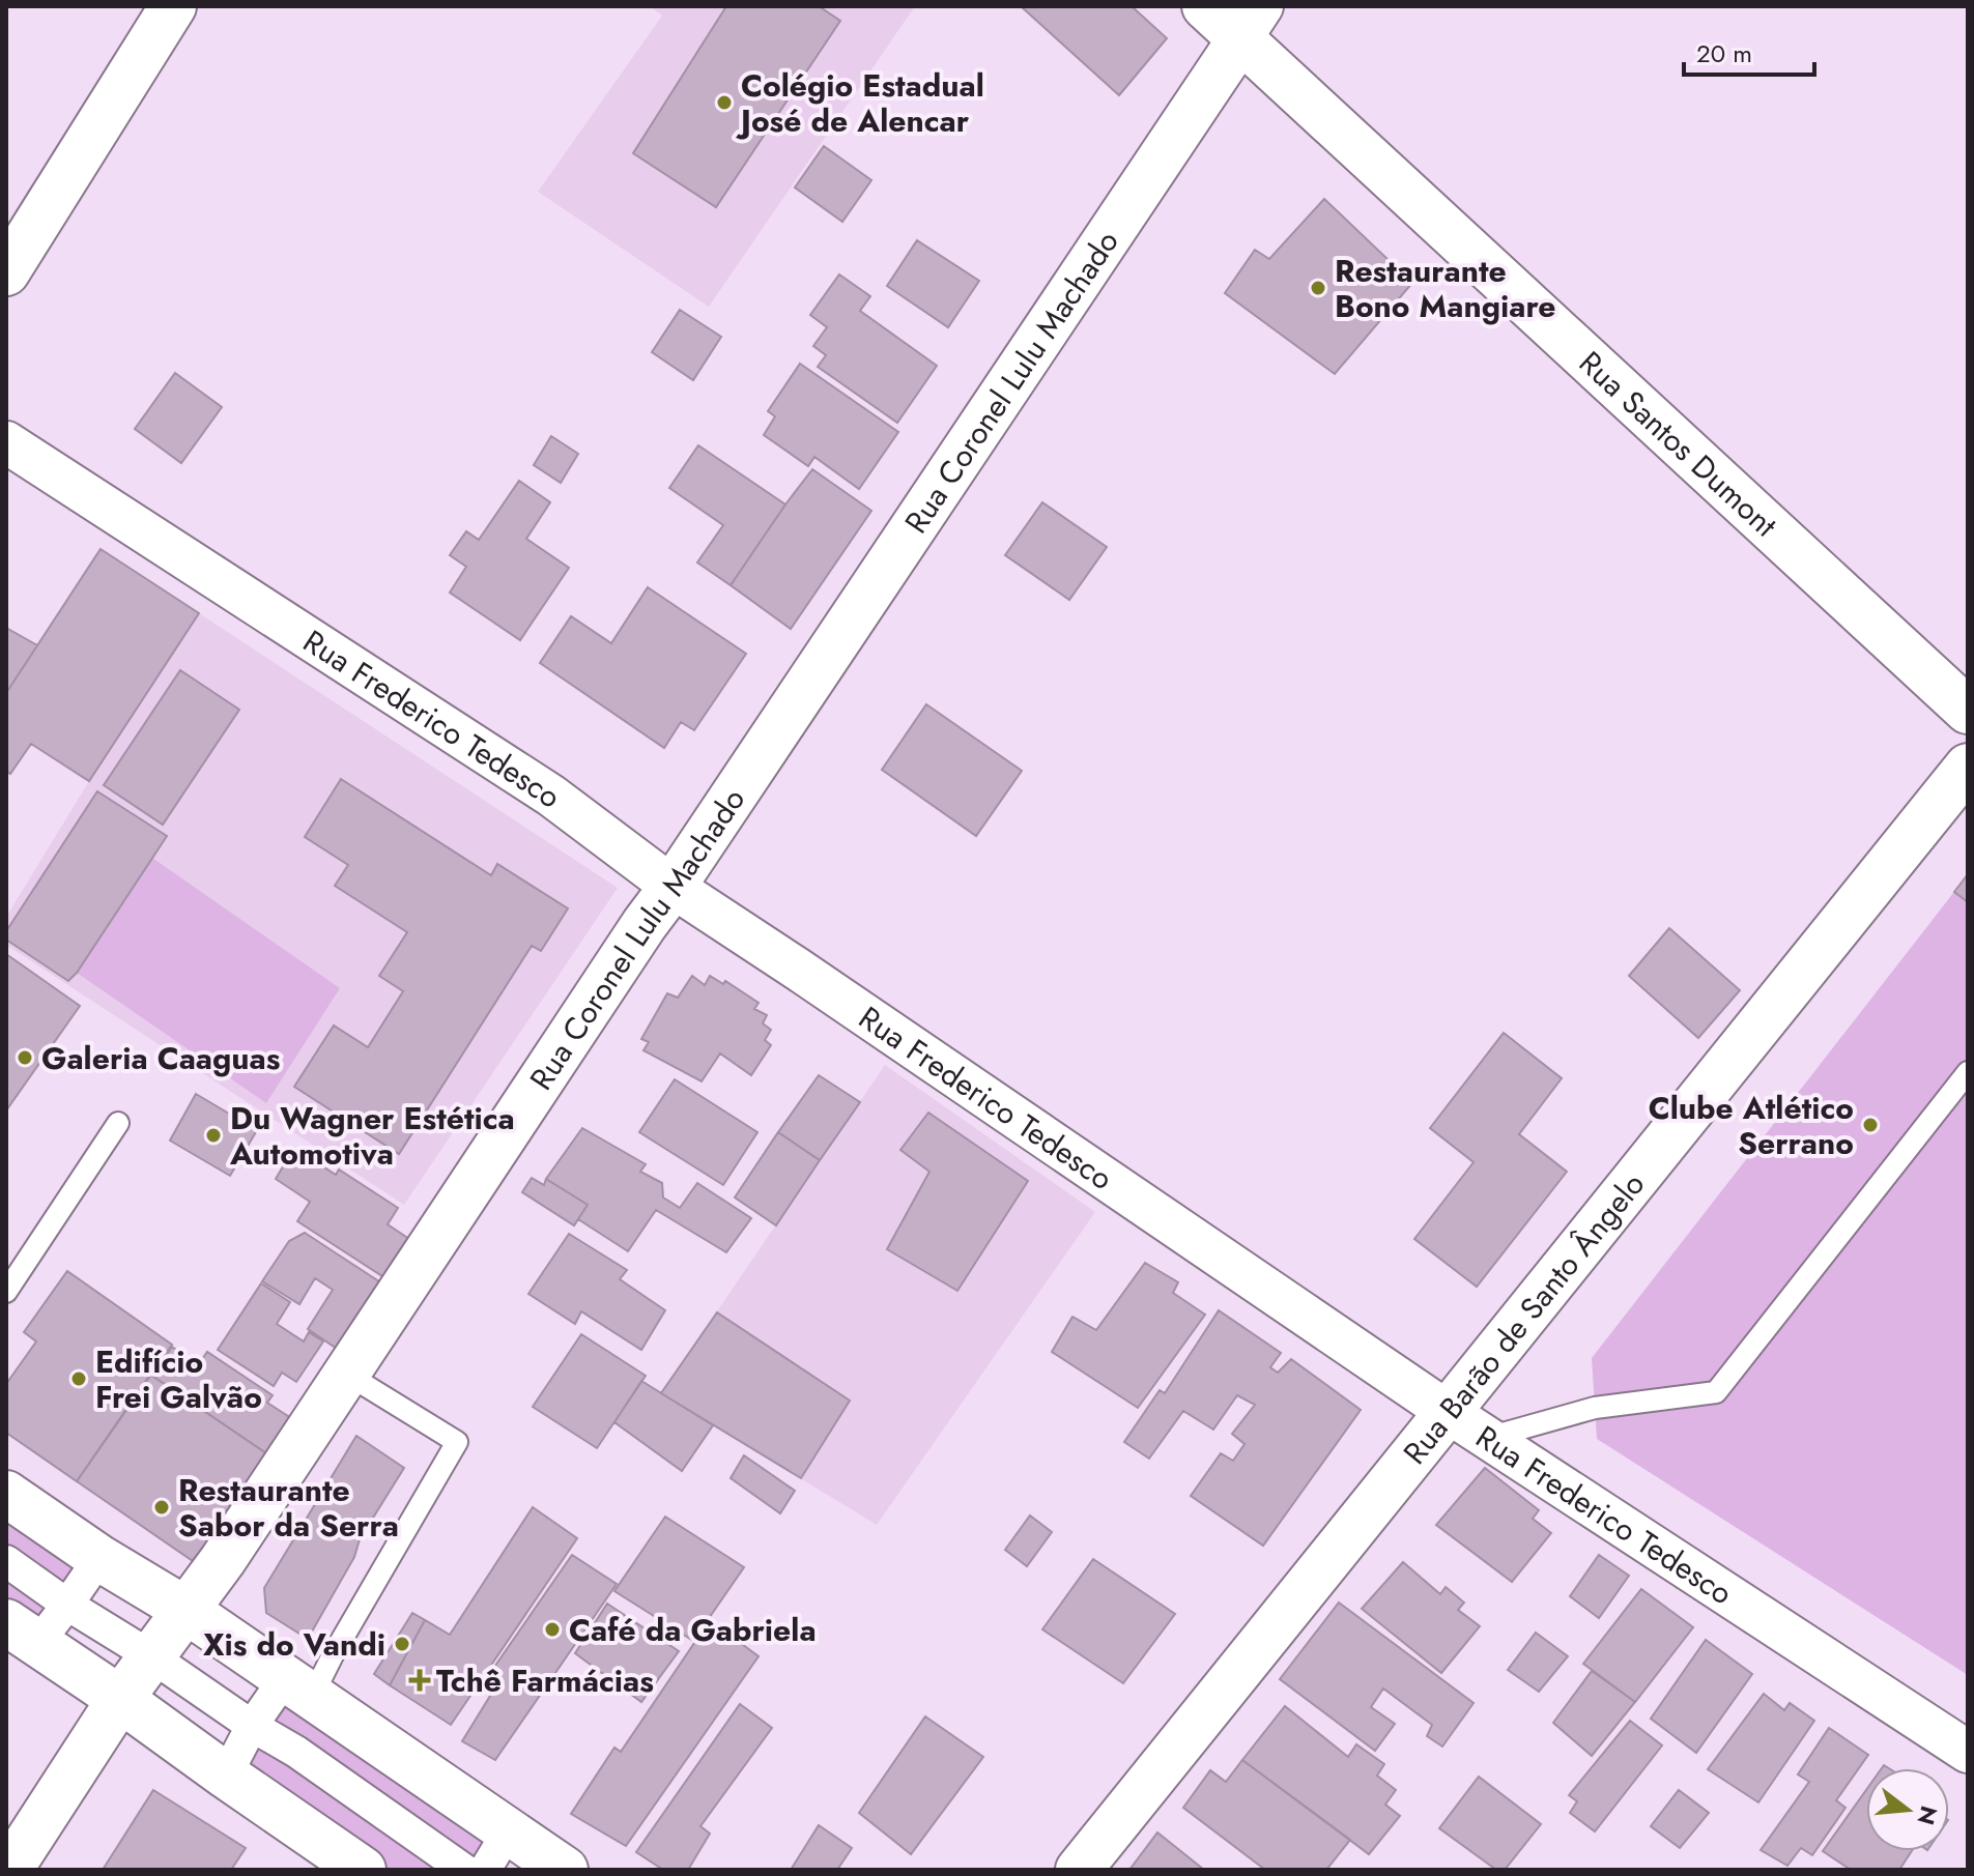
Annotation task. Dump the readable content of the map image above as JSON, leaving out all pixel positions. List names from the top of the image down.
{
  "streets": {
    "street": [
      "Rua Coronel Lulu Machado",
      "Rua Santos Dumont",
      "Rua Frederico Tedesco",
      "Rua Barão de Santo Ângelo"
    ]
  },
  "crossings": [
    ["Rua Coronel Lulu Machado", "Rua Santos Dumont"],
    ["Rua Coronel Lulu Machado", "Rua Frederico Tedesco"],
    ["Rua Frederico Tedesco", "Rua Barão de Santo Ângelo"]
  ],
  "places": {
    "other": [
      "Colégio Estadual José de Alencar",
      "Restaurante Bono Mangiare",
      "Galeria Caaguas",
      "Clube Atlético Serrano",
      "Du Wagner Estética Automotiva",
      "Edifício Frei Galvão",
      "Restaurante Sabor da Serra",
      "Café da Gabriela",
      "Xis do Vandi"
    ],
    "health": ["Tchê Farmácias"]
  },
  "scale_bar": "20 m",
  "north": "right"
}
